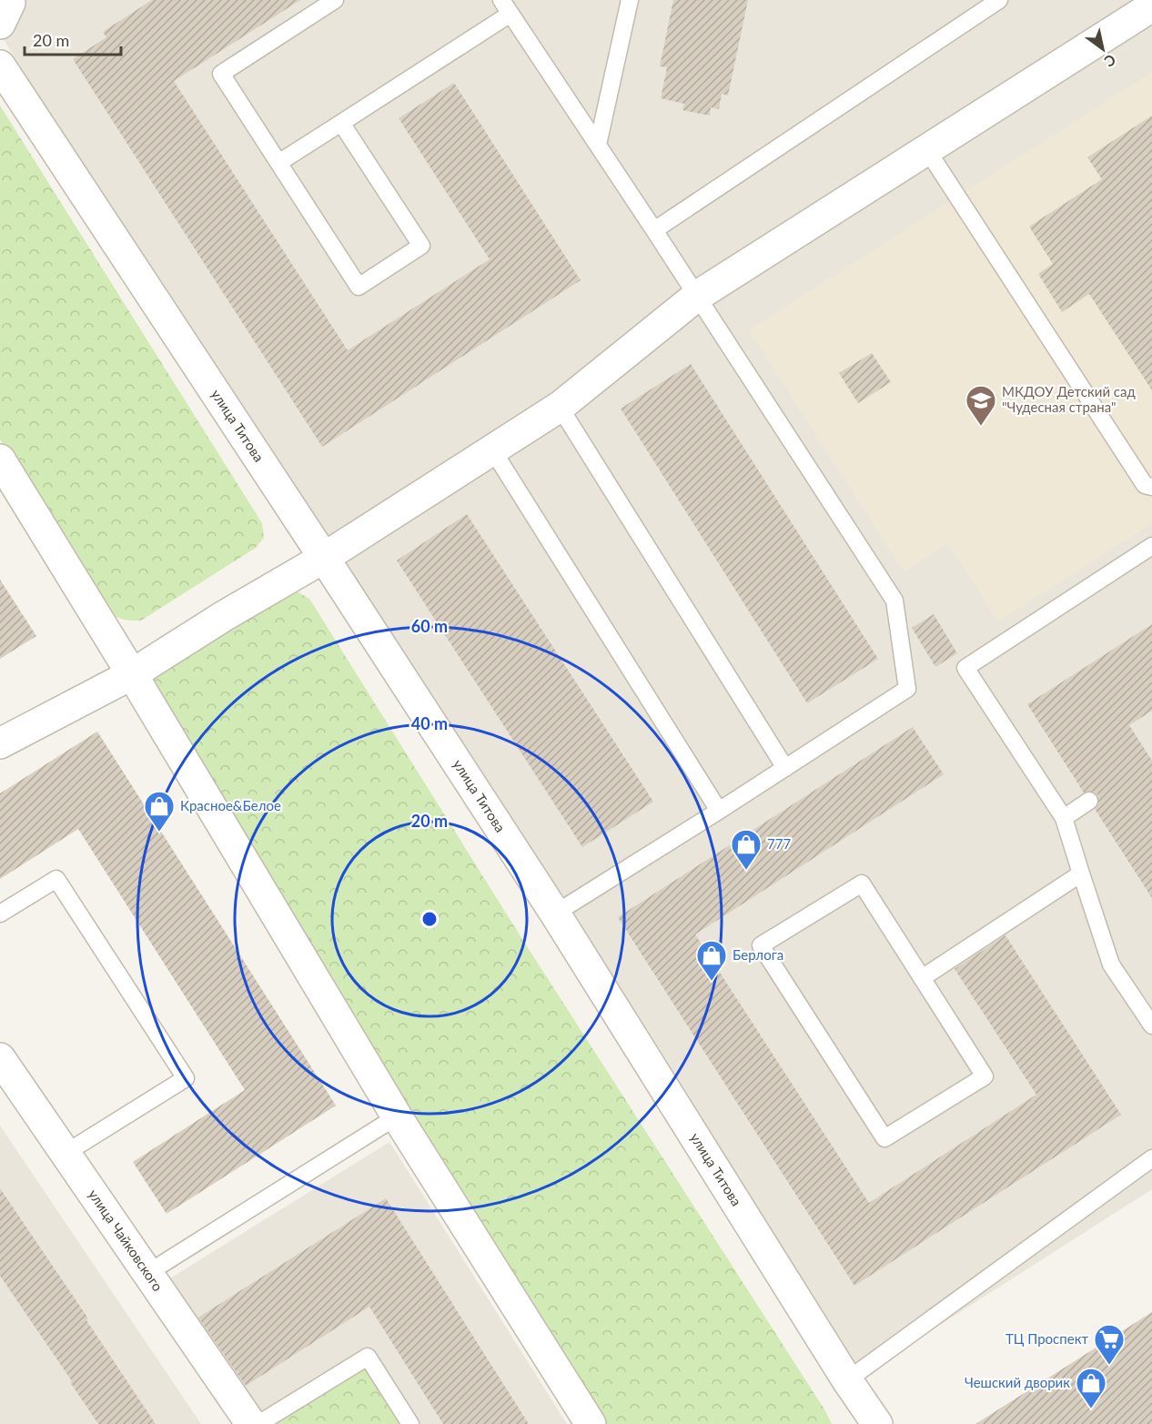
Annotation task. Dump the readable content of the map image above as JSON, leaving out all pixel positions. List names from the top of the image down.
{
  "streets": {
    "street": ["улица Титова", "улица Чайковского"]
  },
  "places": {
    "school or university": ["МКДОУ Детский сад \"Чудесная страна\""],
    "shop": [
      "Красное&Белое",
      "777",
      "Берлога",
      "Чешский дворик"
    ],
    "supermarket": ["ТЦ Проспект"]
  },
  "scale_bar": "20 m",
  "north": "bottom right",
  "rings": ["60 m", "40 m", "20 m"]
}
